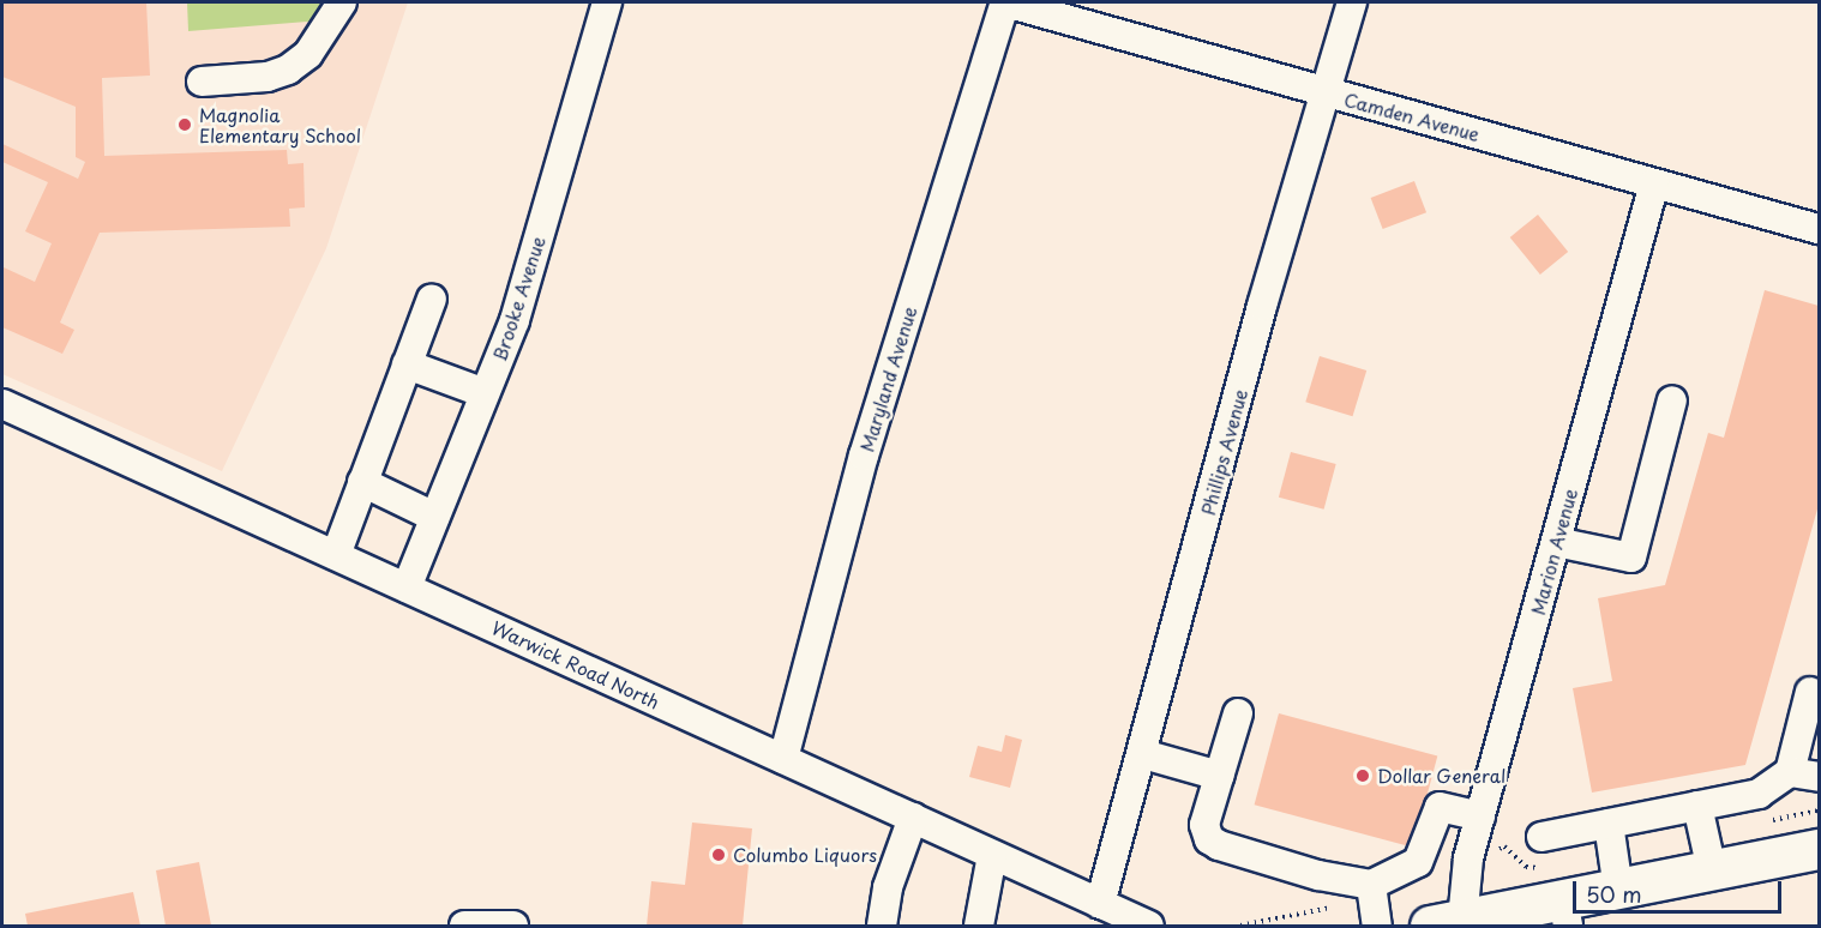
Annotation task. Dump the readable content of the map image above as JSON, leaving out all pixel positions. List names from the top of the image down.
{
  "streets": {
    "street": [
      "Camden Avenue",
      "Brooke Avenue",
      "Maryland Avenue",
      "Phillips Avenue",
      "Marion Avenue",
      "Warwick Road North"
    ]
  },
  "crossings": [
    ["Camden Avenue", "Maryland Avenue"],
    ["Camden Avenue", "Phillips Avenue"],
    ["Camden Avenue", "Marion Avenue"],
    ["Brooke Avenue", "Warwick Road North"],
    ["Maryland Avenue", "Warwick Road North"],
    ["Phillips Avenue", "Warwick Road North"]
  ],
  "places": ["Magnolia Elementary School", "Dollar General", "Columbo Liquors"],
  "scale_bar": "50 m"
}
